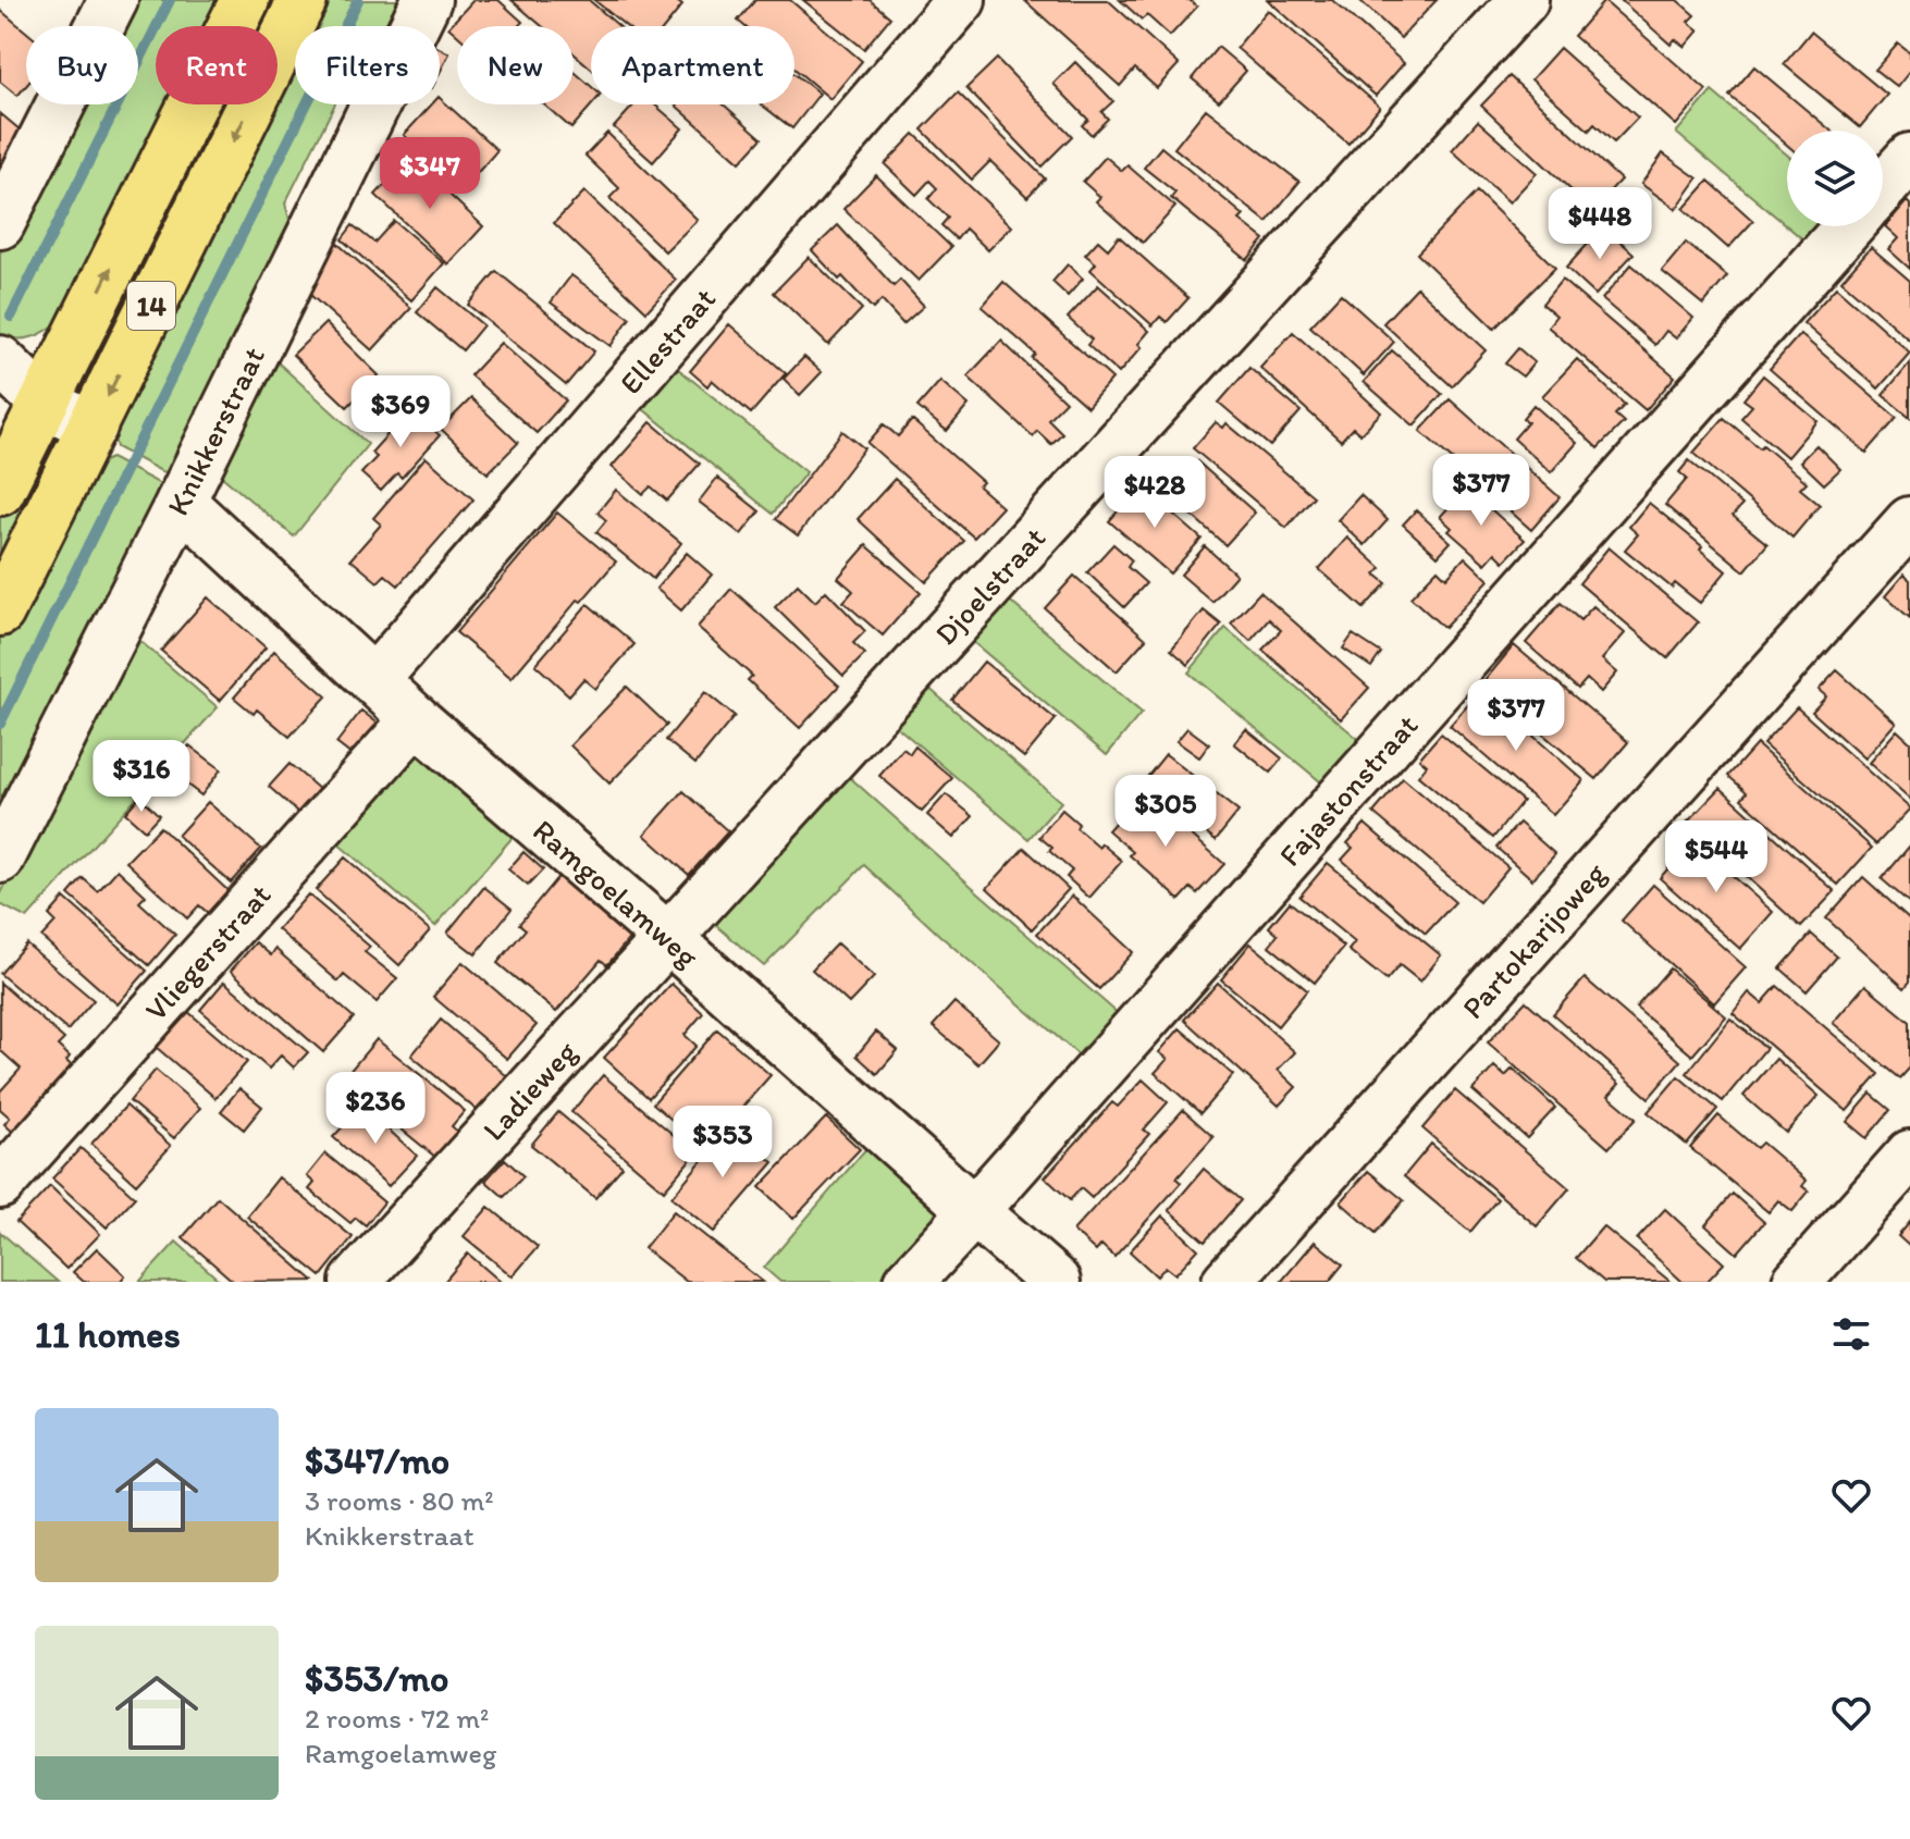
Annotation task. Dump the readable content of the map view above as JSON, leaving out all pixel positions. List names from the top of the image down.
{
  "streets": {
    "main road": ["14"],
    "street": [
      "Ellestraat",
      "Knikkerstraat",
      "Djoelstraat",
      "Fajastonstraat",
      "Ramgoelamweg",
      "Partokarijoweg",
      "Vliegerstraat",
      "Ladieweg"
    ]
  },
  "crossings": [
    ["Ellestraat", "Ramgoelamweg"],
    ["Knikkerstraat", "Ramgoelamweg"],
    ["Djoelstraat", "Ramgoelamweg"],
    ["Djoelstraat", "Ladieweg"],
    ["Fajastonstraat", "Ramgoelamweg"],
    ["Ramgoelamweg", "Vliegerstraat"],
    ["Ramgoelamweg", "Ladieweg"]
  ],
  "page": {
    "chip": [
      "Buy",
      "Rent",
      "Filters",
      "New",
      "Apartment"
    ],
    "price": [
      "$347",
      "$448",
      "$369",
      "$377",
      "$428",
      "$377",
      "$316",
      "$305",
      "$544",
      "$236",
      "$353"
    ],
    "heading": "11 homes",
    "list": [
      {
        "name": "$347/mo",
        "note": "3 rooms · 80 m² · Knikkerstraat"
      },
      {
        "name": "$353/mo",
        "note": "2 rooms · 72 m² · Ramgoelamweg"
      }
    ]
  }
}
